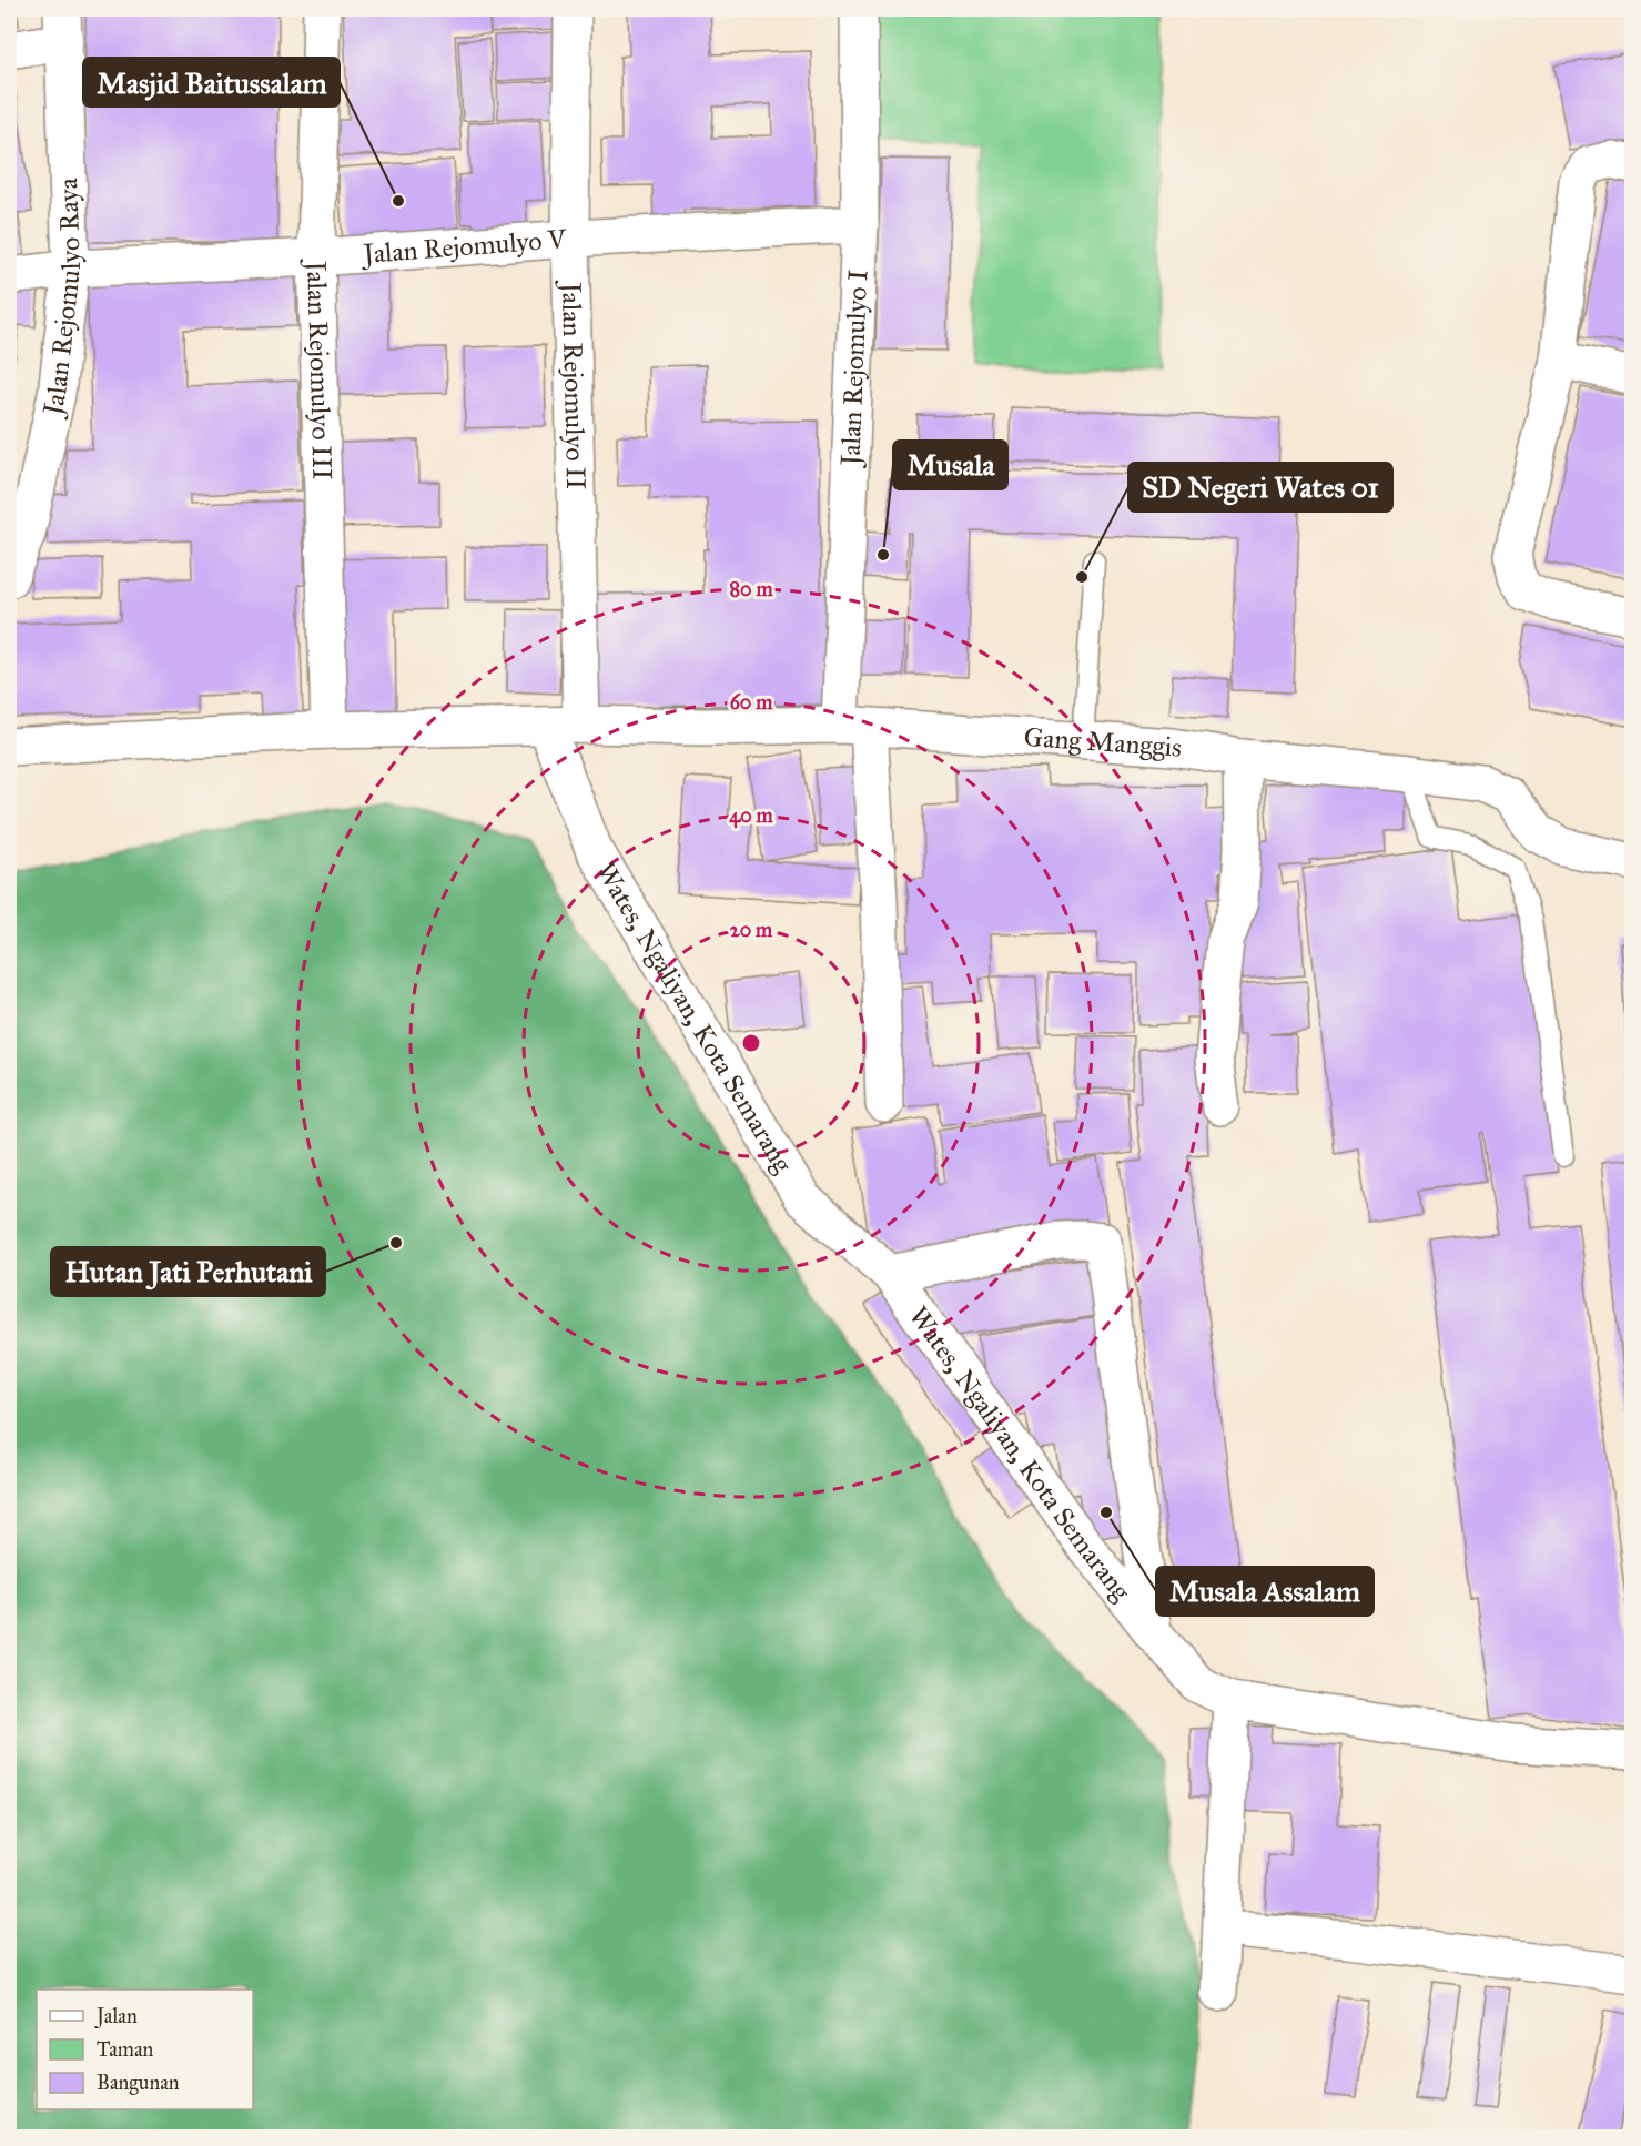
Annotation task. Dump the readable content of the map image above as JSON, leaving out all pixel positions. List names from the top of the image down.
{
  "streets": {
    "street": [
      "Jalan Rejomulyo V",
      "Jalan Rejomulyo Raya",
      "Jalan Rejomulyo I",
      "Jalan Rejomulyo III",
      "Jalan Rejomulyo II",
      "Gang Manggis",
      "Wates, Ngaliyan, Kota Semarang"
    ]
  },
  "crossings": [
    ["Jalan Rejomulyo V", "Jalan Rejomulyo Raya"],
    ["Jalan Rejomulyo V", "Jalan Rejomulyo I"],
    ["Jalan Rejomulyo V", "Jalan Rejomulyo III"],
    ["Jalan Rejomulyo V", "Jalan Rejomulyo II"],
    ["Jalan Rejomulyo I", "Gang Manggis"],
    ["Jalan Rejomulyo III", "Gang Manggis"],
    ["Jalan Rejomulyo II", "Gang Manggis"],
    ["Gang Manggis", "Wates, Ngaliyan, Kota Semarang"]
  ],
  "places": [
    "Masjid Baitussalam",
    "Musala",
    "SD Negeri Wates 01",
    "Hutan Jati Perhutani",
    "Musala Assalam"
  ],
  "legend": ["Jalan", "Taman", "Bangunan"],
  "rings": [
    "80 m",
    "60 m",
    "40 m",
    "20 m"
  ]
}
